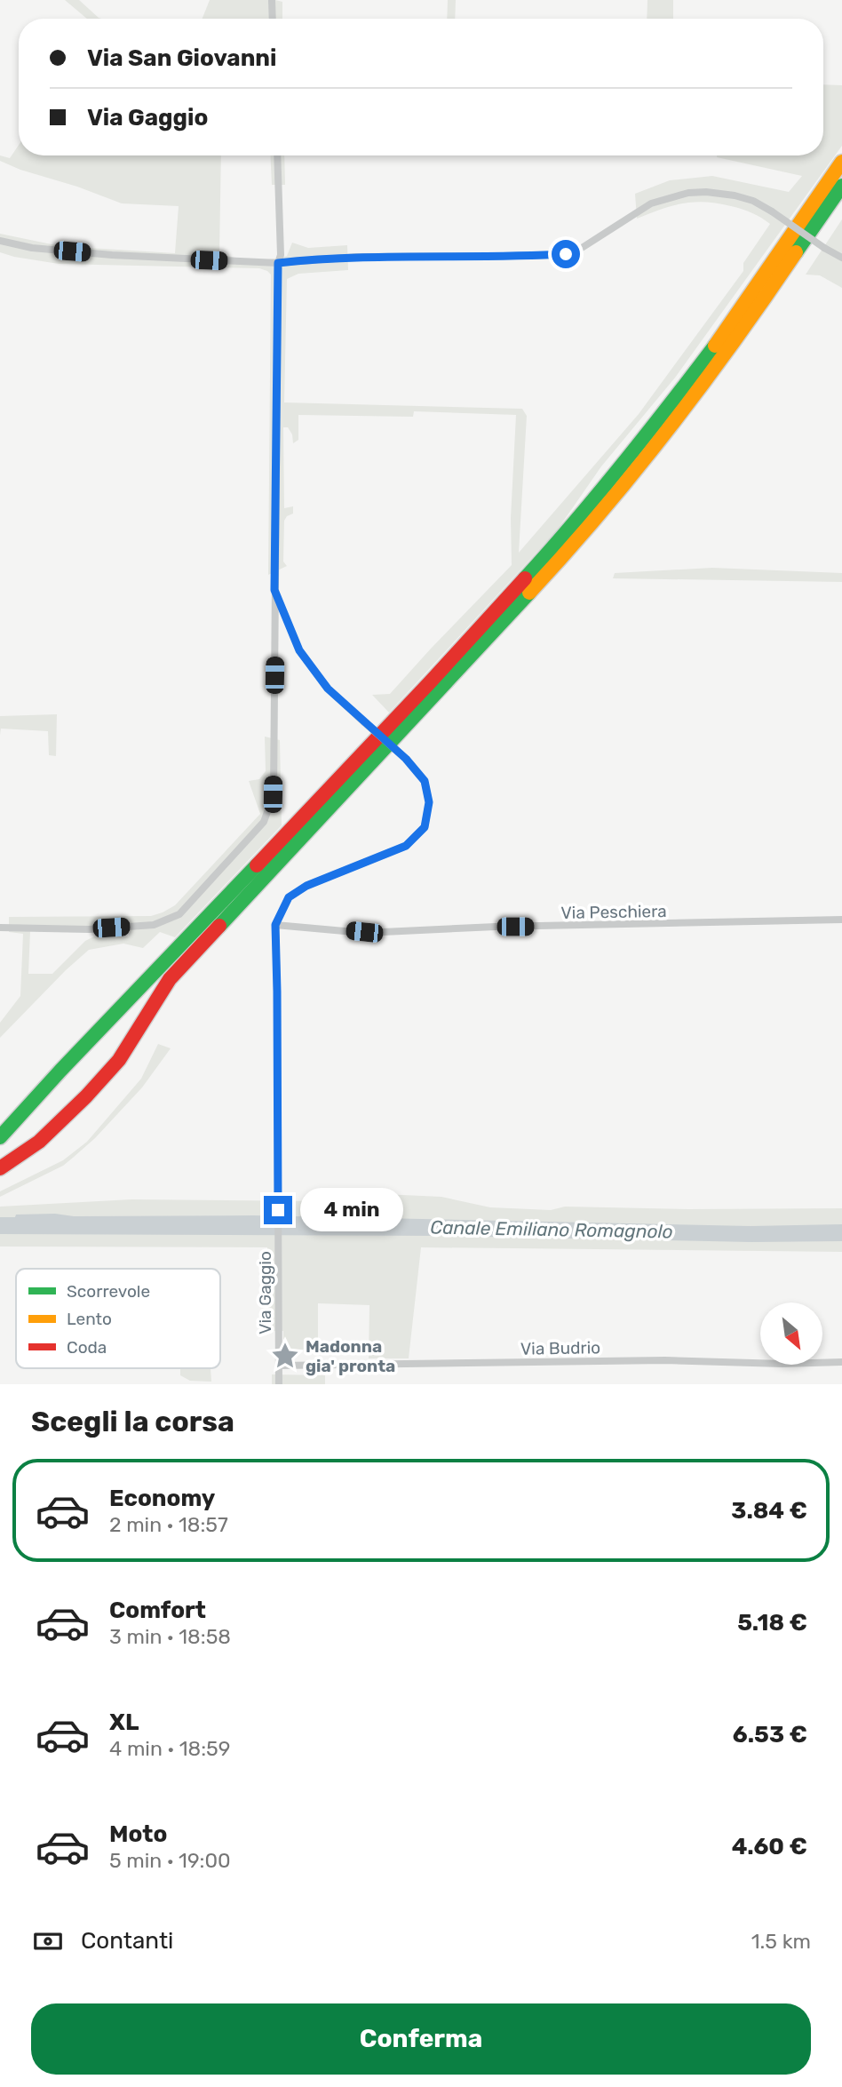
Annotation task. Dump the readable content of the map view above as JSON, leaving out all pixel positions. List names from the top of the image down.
{
  "streets": {
    "street": ["Via Peschiera", "Via Gaggio", "Via Budrio"]
  },
  "crossings": [
    ["Via Peschiera", "Via Gaggio"],
    ["Via Gaggio", "Via Budrio"]
  ],
  "water": ["Canale Emiliano Romagnolo"],
  "places": {
    "place": ["Madonna gia' pronta"]
  },
  "legend": ["Scorrevole", "Lento", "Coda"],
  "north": "bottom right",
  "page": {
    "banner": ["Via San Giovanni", "Via Gaggio"],
    "bubble": "4 min",
    "heading": "Scegli la corsa",
    "list": [
      {
        "name": "Economy",
        "note": "2 min · 18:57",
        "value": "3.84 €"
      },
      {
        "name": "Comfort",
        "note": "3 min · 18:58",
        "value": "5.18 €"
      },
      {
        "name": "XL",
        "note": "4 min · 18:59",
        "value": "6.53 €"
      },
      {
        "name": "Moto",
        "note": "5 min · 19:00",
        "value": "4.60 €"
      }
    ],
    "pay": ["Contanti", "1.5 km"],
    "buttons": "Conferma"
  }
}
